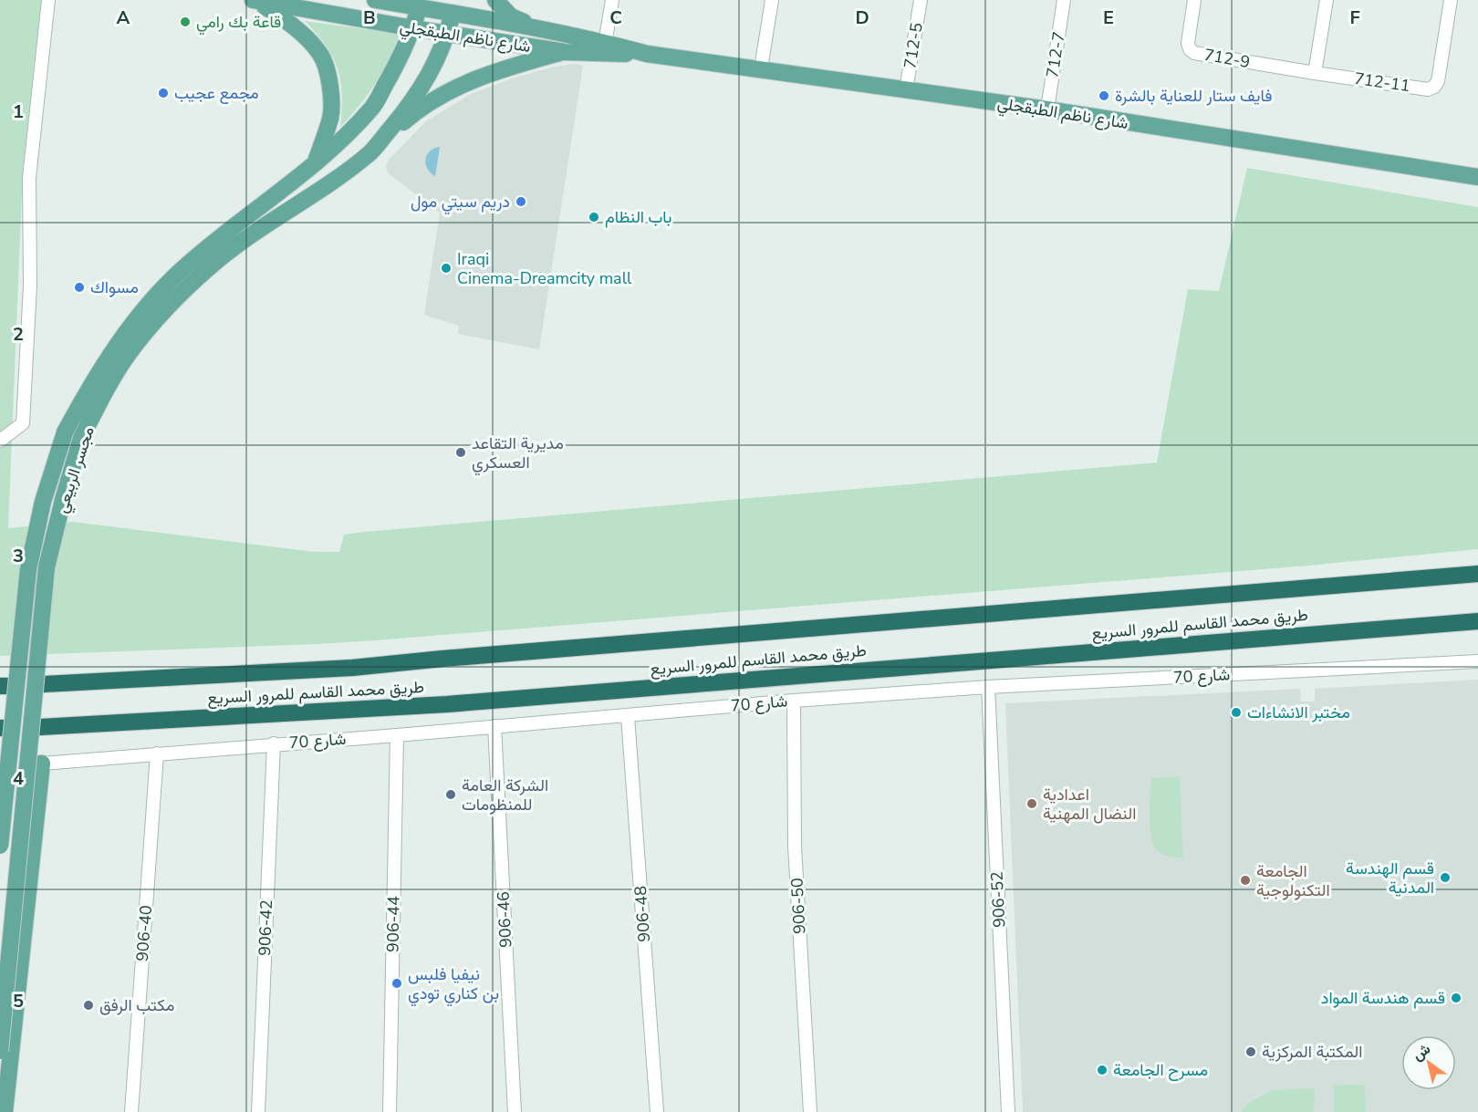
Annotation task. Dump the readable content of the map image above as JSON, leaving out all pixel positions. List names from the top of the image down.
{
  "streets": {
    "highway": ["طريق محمد القاسم للمرور السريع"],
    "main road": ["شارع ناظم الطبقجلي", "مجسر الربيعي"],
    "street": [
      "712-5",
      "712-7",
      "712-9",
      "712-11",
      "شارع 70",
      "906-52",
      "906-50",
      "906-48",
      "906-46",
      "906-44",
      "906-42",
      "906-40"
    ]
  },
  "crossings": [
    ["شارع ناظم الطبقجلي", "712-5"],
    ["شارع ناظم الطبقجلي", "712-7"],
    ["شارع ناظم الطبقجلي", "مجسر الربيعي"],
    ["712-9", "712-11"],
    ["شارع 70", "906-52"],
    ["شارع 70", "906-50"],
    ["شارع 70", "906-48"],
    ["شارع 70", "906-46"],
    ["شارع 70", "906-44"],
    ["شارع 70", "906-42"],
    ["شارع 70", "906-40"]
  ],
  "places": [
    "قاعة بك رامي",
    "مجمع عجيب",
    "فايف ستار للعناية بالشرة",
    "دريم سيتي مول",
    "باب النظام",
    "Iraqi Cinema-Dreamcity mall",
    "مسواك",
    "مديرية التقاعد العسكري",
    "مختبر الانشاءات",
    "الشركة العامة للمنظومات",
    "اعدادية النضال المهنية",
    "قسم الهندسة المدنية",
    "الجامعة التكنولوجية",
    "نيفيا فلبس بن كناري تودي",
    "قسم هندسة المواد",
    "مكتب الرفق",
    "المكتبة المركزية",
    "مسرح الجامعة"
  ],
  "north": "top left",
  "grid": {
    "columns": [
      "A",
      "B",
      "C",
      "D",
      "E",
      "F"
    ],
    "rows": [
      "1",
      "2",
      "3",
      "4",
      "5"
    ]
  }
}
